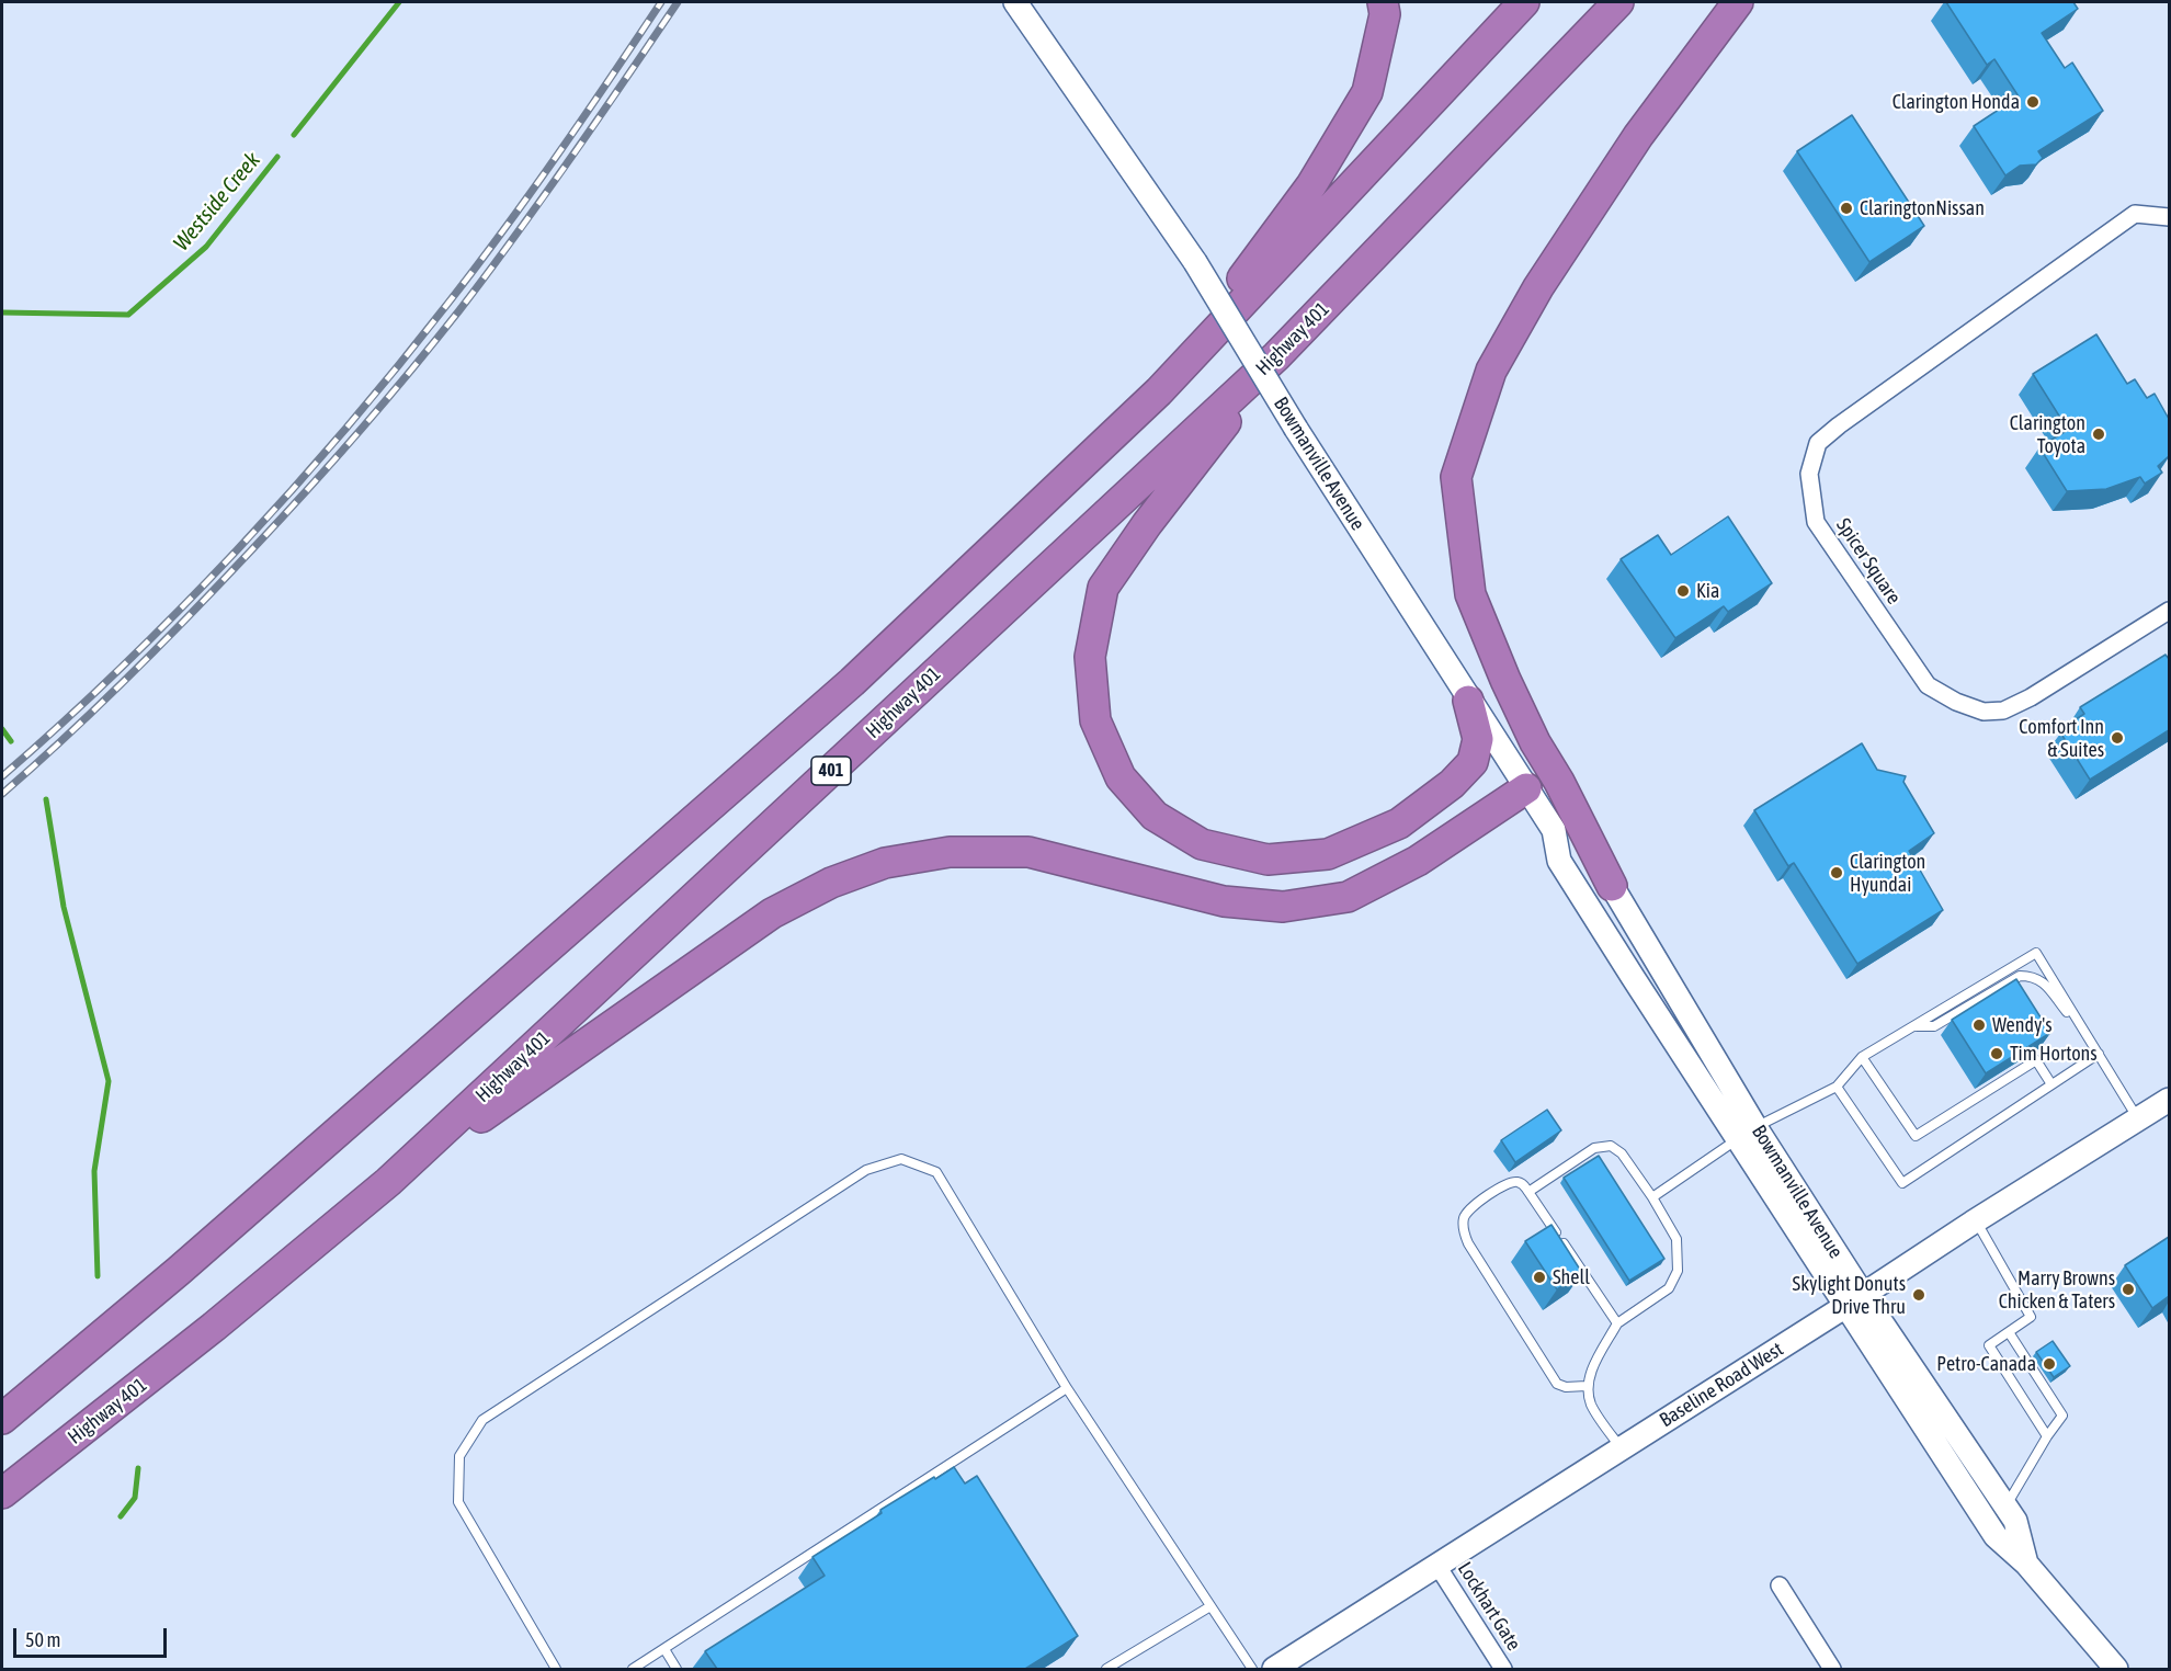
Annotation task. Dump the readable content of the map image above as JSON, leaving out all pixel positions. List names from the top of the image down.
{
  "streets": {
    "highway": ["Highway 401", "401"],
    "main road": ["Bowmanville Avenue", "Baseline Road West"],
    "street": ["Spicer Square", "Lockhart Gate"]
  },
  "crossings": [
    ["Bowmanville Avenue", "Baseline Road West"],
    ["Baseline Road West", "Lockhart Gate"]
  ],
  "water": ["Westside Creek"],
  "places": [
    "Clarington Honda",
    "ClaringtonNissan",
    "Clarington Toyota",
    "Kia",
    "Comfort Inn & Suites",
    "Clarington Hyundai",
    "Wendy's",
    "Tim Hortons",
    "Shell",
    "Marry Browns Chicken & Taters",
    "Skylight Donuts Drive Thru",
    "Petro-Canada"
  ],
  "scale_bar": "50 m"
}
